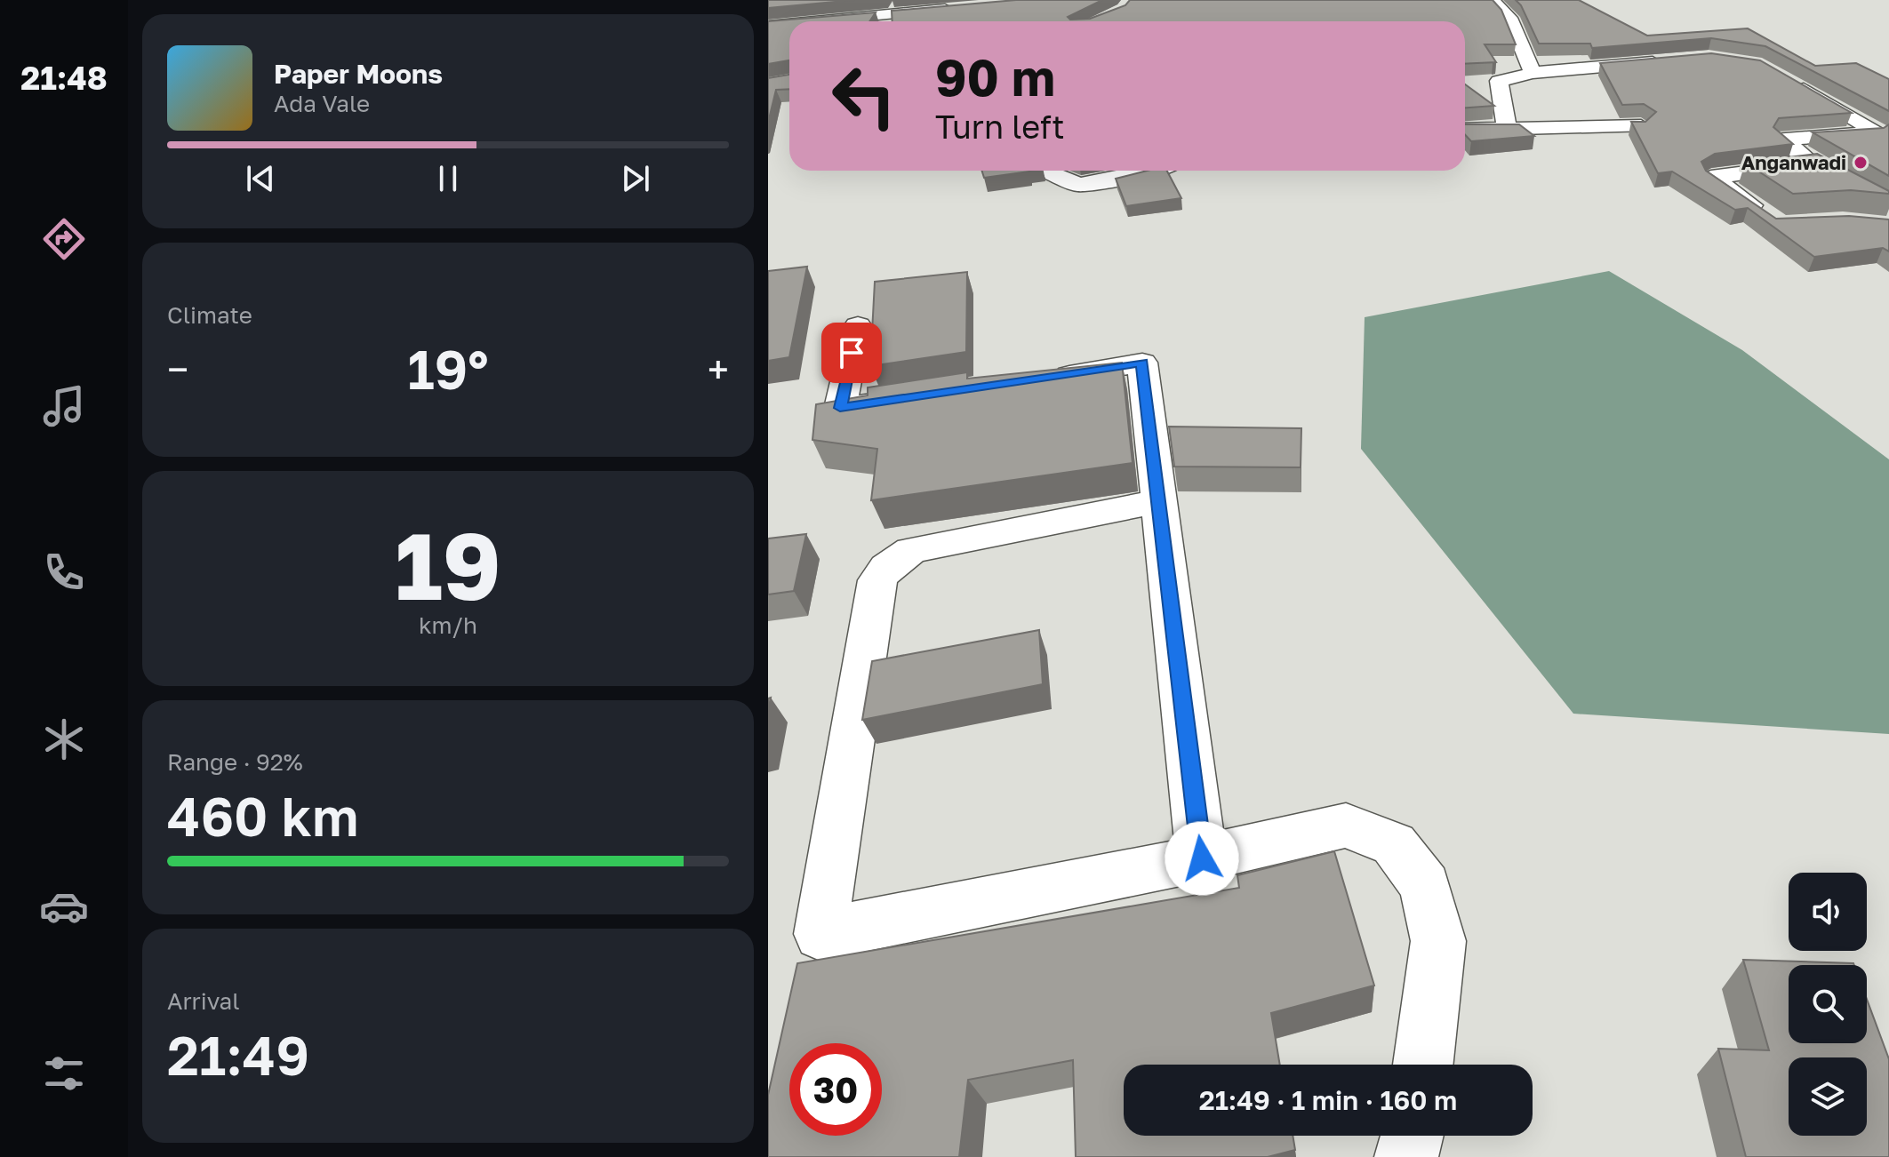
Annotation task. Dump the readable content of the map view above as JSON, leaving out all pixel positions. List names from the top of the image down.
{
  "places": ["Anganwadi"],
  "page": {
    "tabs": "21:48",
    "turn": ["90 m", "Turn left"],
    "song": ["Paper Moons", "Ada Vale"],
    "tile": [
      "Climate",
      ["19", "km/h"],
      ["Range · 92%", "460 km"],
      ["Arrival", "21:49"]
    ],
    "heat": ["−", "19°", "+"],
    "limit": "30",
    "trip": "21:49 · 1 min · 160 m"
  }
}
